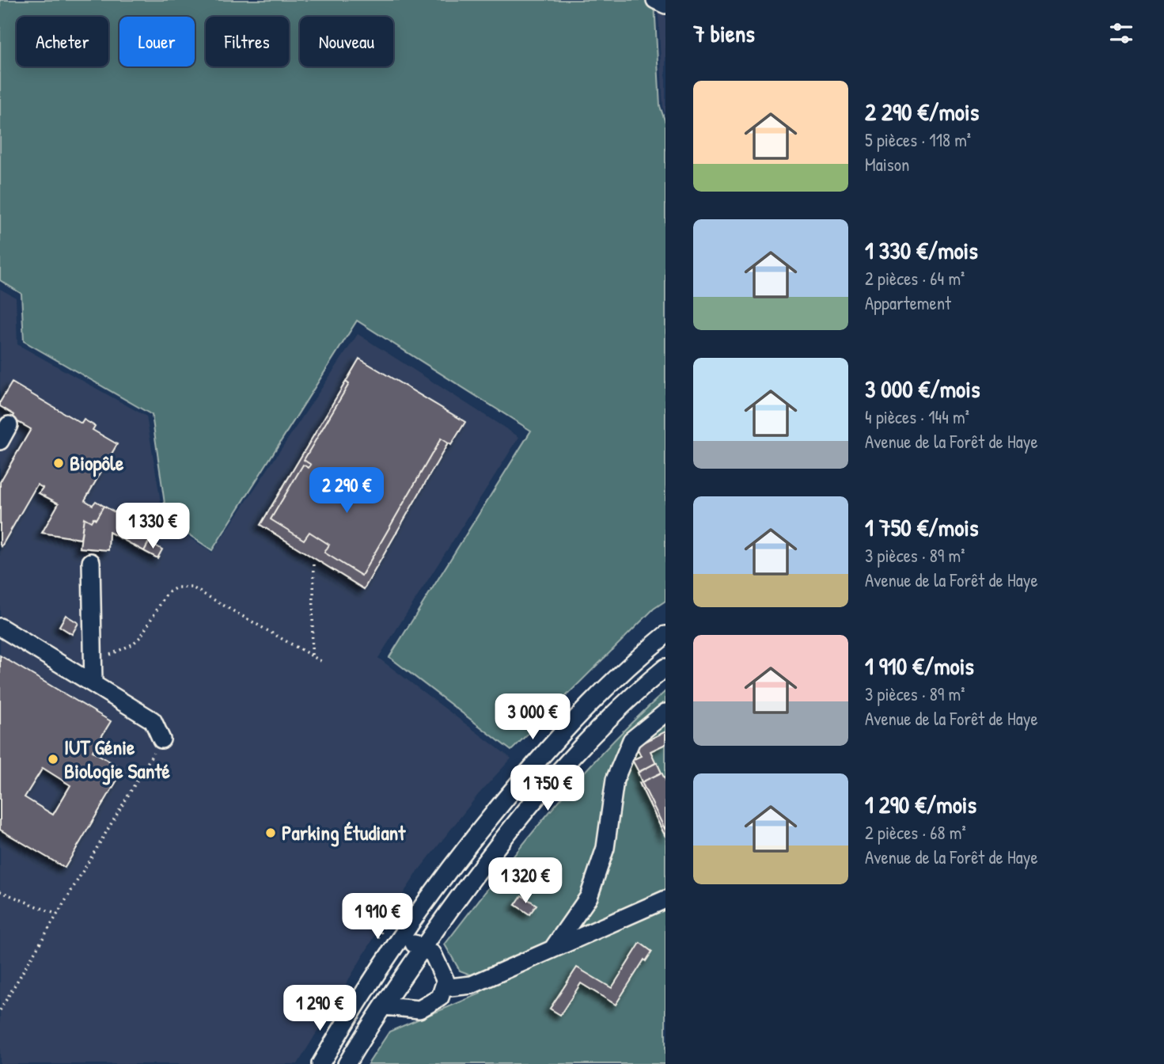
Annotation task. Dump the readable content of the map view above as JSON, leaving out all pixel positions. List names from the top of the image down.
{
  "places": ["Biopôle", "IUT Génie Biologie Santé", "Parking Étudiant"],
  "page": {
    "heading": "7 biens",
    "chip": [
      "Acheter",
      "Louer",
      "Filtres",
      "Nouveau"
    ],
    "list": [
      {
        "name": "2 290 €/mois",
        "note": "5 pièces · 118 m² · Maison"
      },
      {
        "name": "1 330 €/mois",
        "note": "2 pièces · 64 m² · Appartement"
      },
      {
        "name": "3 000 €/mois",
        "note": "4 pièces · 144 m² · Avenue de la Forêt de Haye"
      },
      {
        "name": "1 750 €/mois",
        "note": "3 pièces · 89 m² · Avenue de la Forêt de Haye"
      },
      {
        "name": "1 910 €/mois",
        "note": "3 pièces · 89 m² · Avenue de la Forêt de Haye"
      },
      {
        "name": "1 290 €/mois",
        "note": "2 pièces · 68 m² · Avenue de la Forêt de Haye"
      }
    ],
    "price": [
      "2 290 €",
      "1 330 €",
      "3 000 €",
      "1 750 €",
      "1 320 €",
      "1 910 €",
      "1 290 €"
    ]
  }
}
